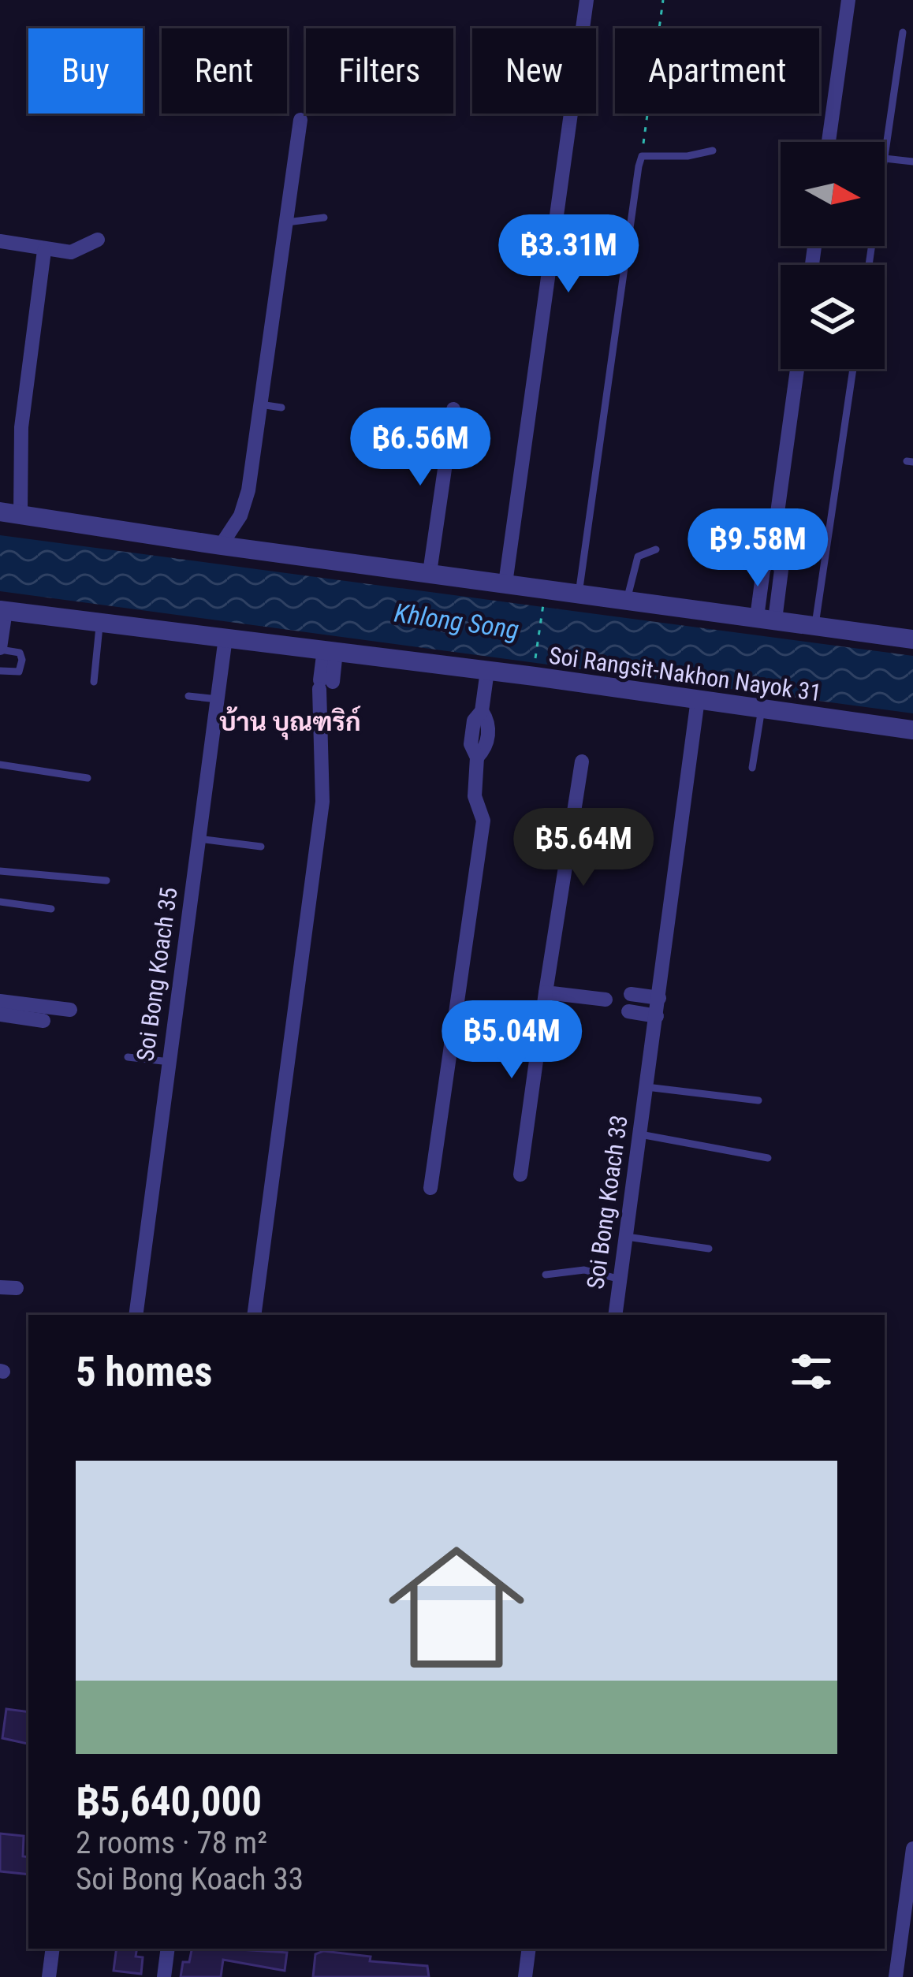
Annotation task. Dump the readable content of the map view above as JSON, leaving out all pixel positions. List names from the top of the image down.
{
  "streets": {
    "street": ["Soi Rangsit-Nakhon Nayok 31", "Soi Bong Koach 35", "Soi Bong Koach 33"]
  },
  "crossings": [
    ["Soi Rangsit-Nakhon Nayok 31", "Soi Bong Koach 35"],
    ["Soi Rangsit-Nakhon Nayok 31", "Soi Bong Koach 33"]
  ],
  "districts": ["บ้าน บุณฑริก์"],
  "water": ["Khlong Song"],
  "north": "right",
  "page": {
    "chip": [
      "Buy",
      "Rent",
      "Filters",
      "New",
      "Apartment"
    ],
    "price": [
      "฿3.31M",
      "฿6.56M",
      "฿9.58M",
      "฿5.64M",
      "฿5.04M"
    ],
    "heading": "5 homes",
    "list": [
      {
        "name": "฿5,640,000",
        "note": "2 rooms · 78 m² · Soi Bong Koach 33"
      }
    ]
  }
}
